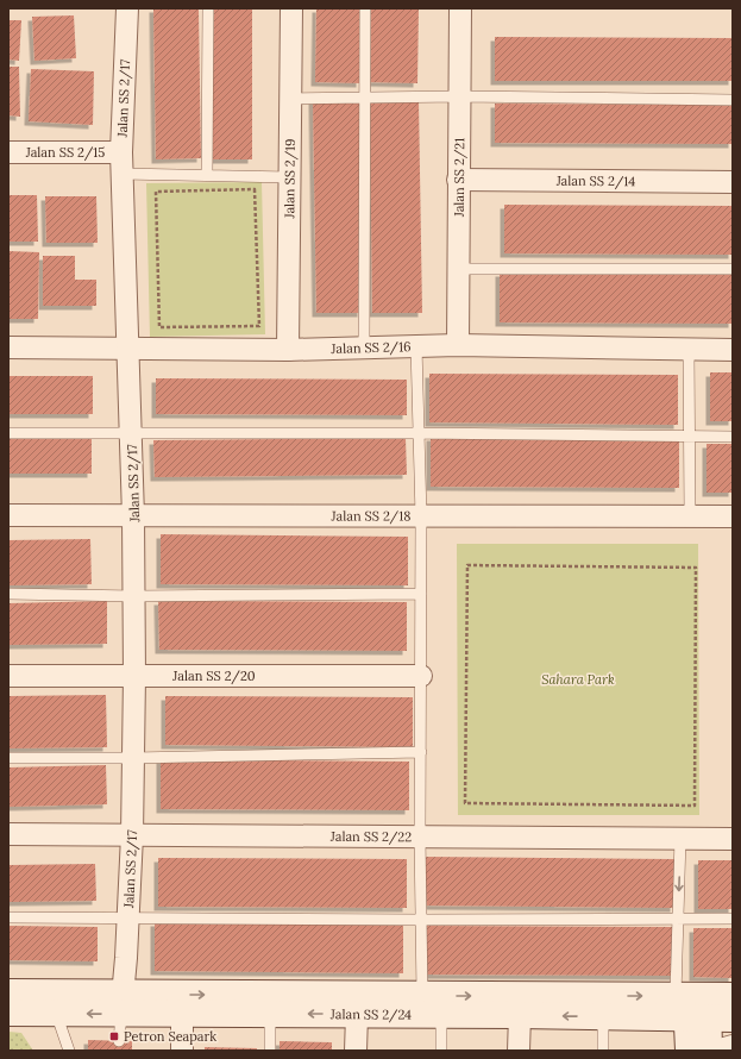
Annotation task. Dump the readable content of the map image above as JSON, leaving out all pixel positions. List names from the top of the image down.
{
  "streets": {
    "main road": ["Jalan SS 2/24"],
    "street": [
      "Jalan SS 2/17",
      "Jalan SS 2/15",
      "Jalan SS 2/21",
      "Jalan SS 2/19",
      "Jalan SS 2/14",
      "Jalan SS 2/16",
      "Jalan SS 2/18",
      "Jalan SS 2/20",
      "Jalan SS 2/22"
    ]
  },
  "crossings": [
    ["Jalan SS 2/17", "Jalan SS 2/15"],
    ["Jalan SS 2/17", "Jalan SS 2/16"],
    ["Jalan SS 2/17", "Jalan SS 2/18"],
    ["Jalan SS 2/17", "Jalan SS 2/20"],
    ["Jalan SS 2/17", "Jalan SS 2/22"],
    ["Jalan SS 2/17", "Jalan SS 2/24"],
    ["Jalan SS 2/21", "Jalan SS 2/14"],
    ["Jalan SS 2/21", "Jalan SS 2/16"],
    ["Jalan SS 2/19", "Jalan SS 2/16"]
  ],
  "parks": ["Sahara Park"],
  "places": {
    "transit": ["Petron Seapark"]
  }
}
